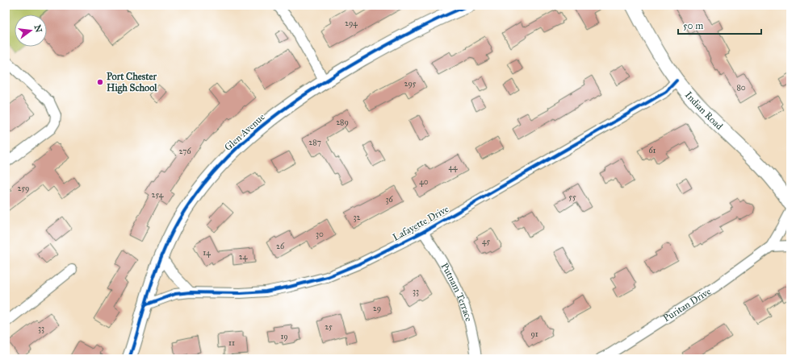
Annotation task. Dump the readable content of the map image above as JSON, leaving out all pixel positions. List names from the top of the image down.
{
  "streets": {
    "street": [
      "Indian Road",
      "Glen Avenue",
      "Lafayette Drive",
      "Putnam Terrace",
      "Puritan Drive"
    ]
  },
  "crossings": [
    ["Indian Road", "Lafayette Drive"],
    ["Glen Avenue", "Lafayette Drive"],
    ["Lafayette Drive", "Putnam Terrace"]
  ],
  "places": ["Port Chester High School"],
  "house_numbers": [
    "294",
    "295",
    "80",
    "289",
    "287",
    "61",
    "276",
    "44",
    "40",
    "259",
    "254",
    "55",
    "36",
    "32",
    "30",
    "45",
    "26",
    "14",
    "24",
    "33",
    "29",
    "25",
    "33",
    "91",
    "19",
    "11"
  ],
  "scale_bar": "50 m",
  "north": "right"
}
